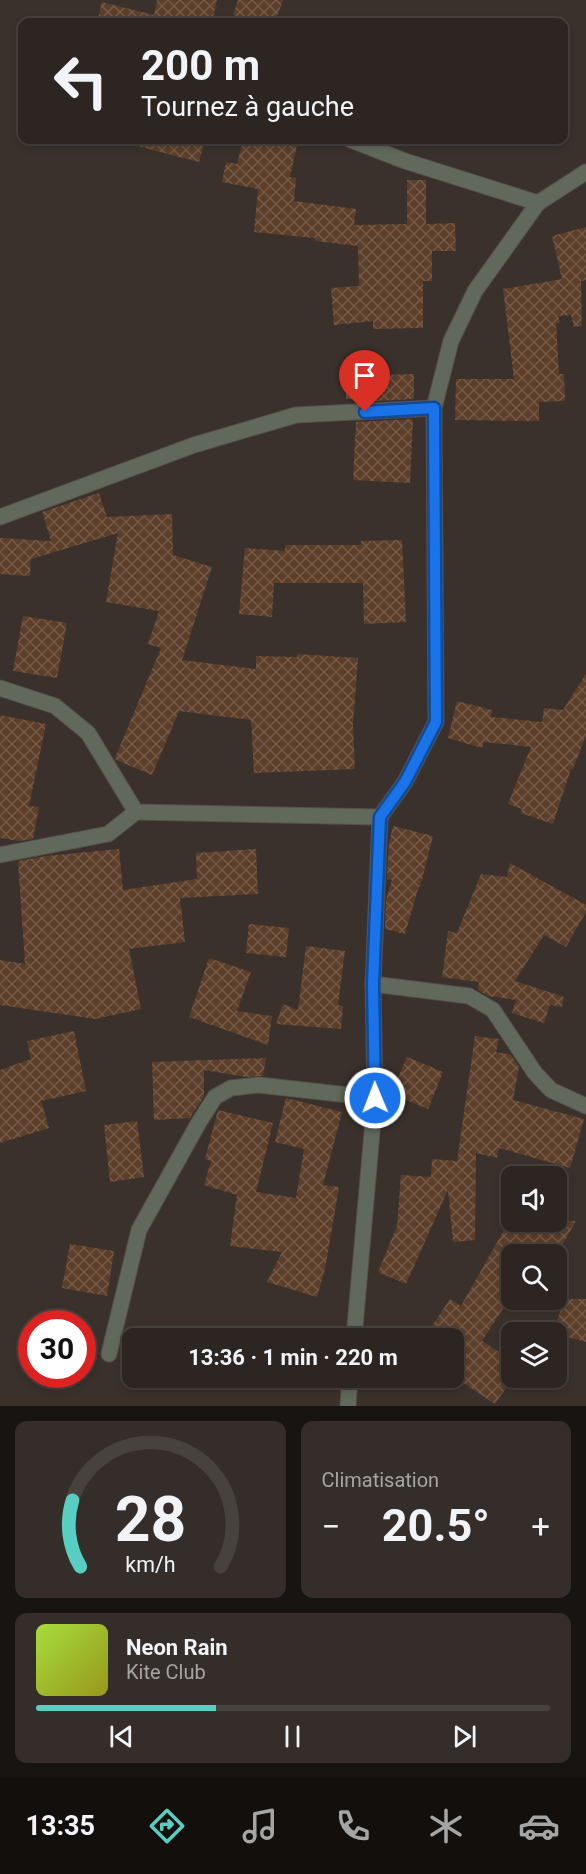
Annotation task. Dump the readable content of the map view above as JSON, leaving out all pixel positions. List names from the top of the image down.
{
  "page": {
    "turn": ["200 m", "Tournez à gauche"],
    "limit": "30",
    "trip": "13:36 · 1 min · 220 m",
    "tile": "Climatisation",
    "heat": ["−", "20.5°", "+"],
    "song": ["Neon Rain", "Kite Club"],
    "tabs": "13:35",
    "gauge": ["28", "km/h"]
  }
}
